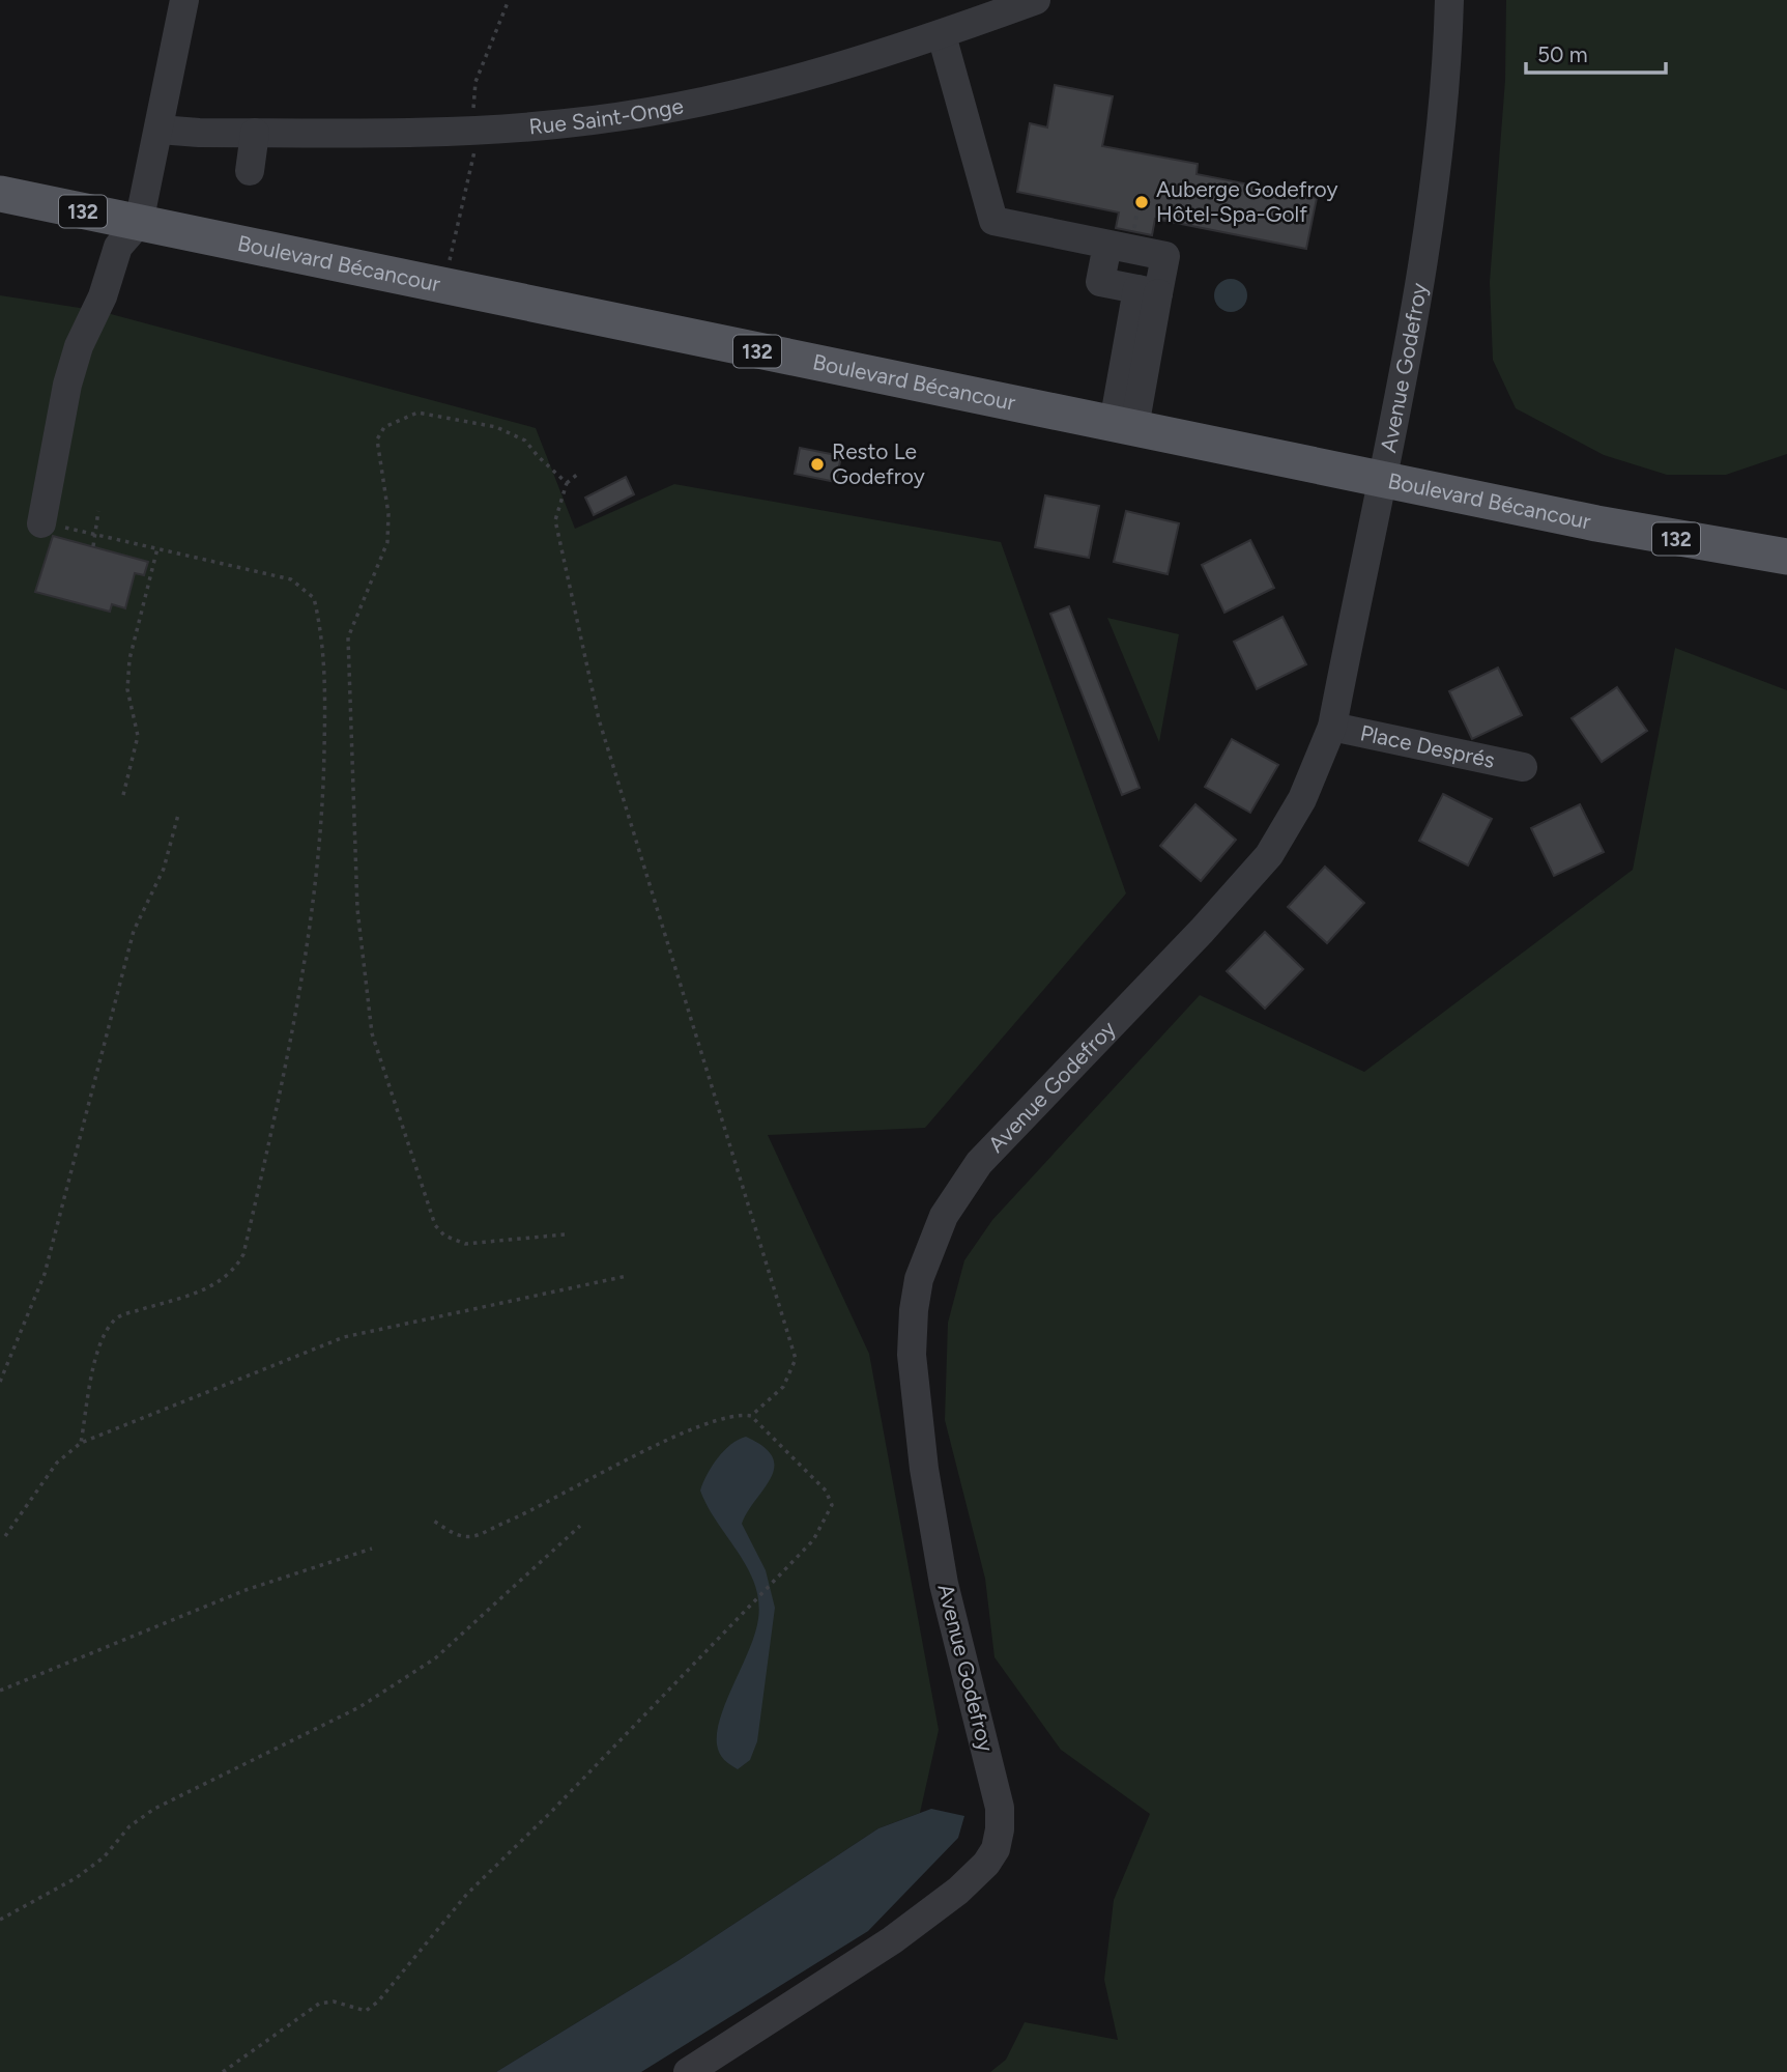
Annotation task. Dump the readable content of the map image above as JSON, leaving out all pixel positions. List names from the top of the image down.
{
  "streets": {
    "main road": ["132", "Boulevard Bécancour"],
    "street": ["Rue Saint-Onge", "Avenue Godefroy", "Place Després"]
  },
  "crossings": [
    ["Boulevard Bécancour", "Avenue Godefroy"],
    ["Avenue Godefroy", "Place Després"]
  ],
  "places": ["Auberge Godefroy Hôtel-Spa-Golf", "Resto Le Godefroy"],
  "scale_bar": "50 m"
}
